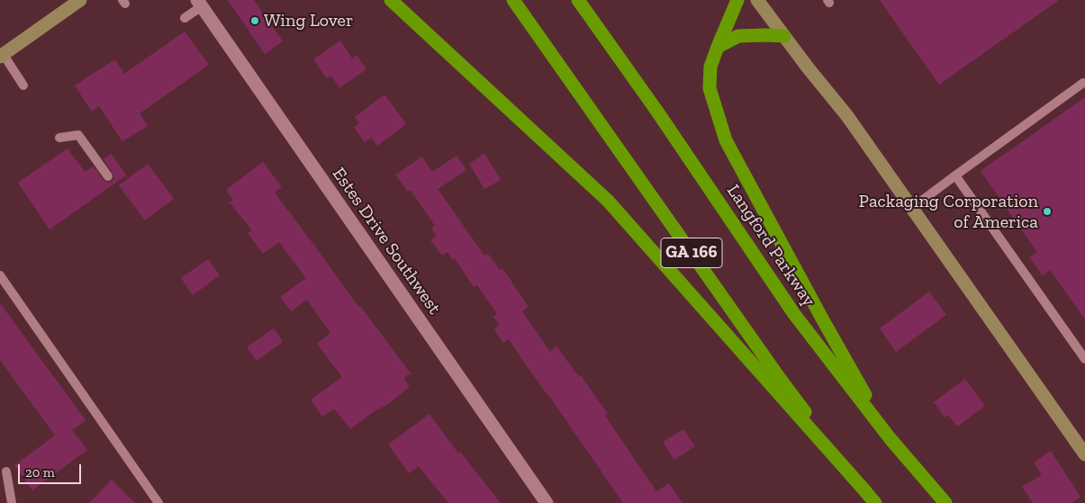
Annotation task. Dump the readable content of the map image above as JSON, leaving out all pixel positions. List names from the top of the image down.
{
  "streets": {
    "highway": ["Langford Parkway", "GA 166"],
    "street": ["Estes Drive Southwest"]
  },
  "places": ["Wing Lover", "Packaging Corporation of America"],
  "scale_bar": "20 m"
}
